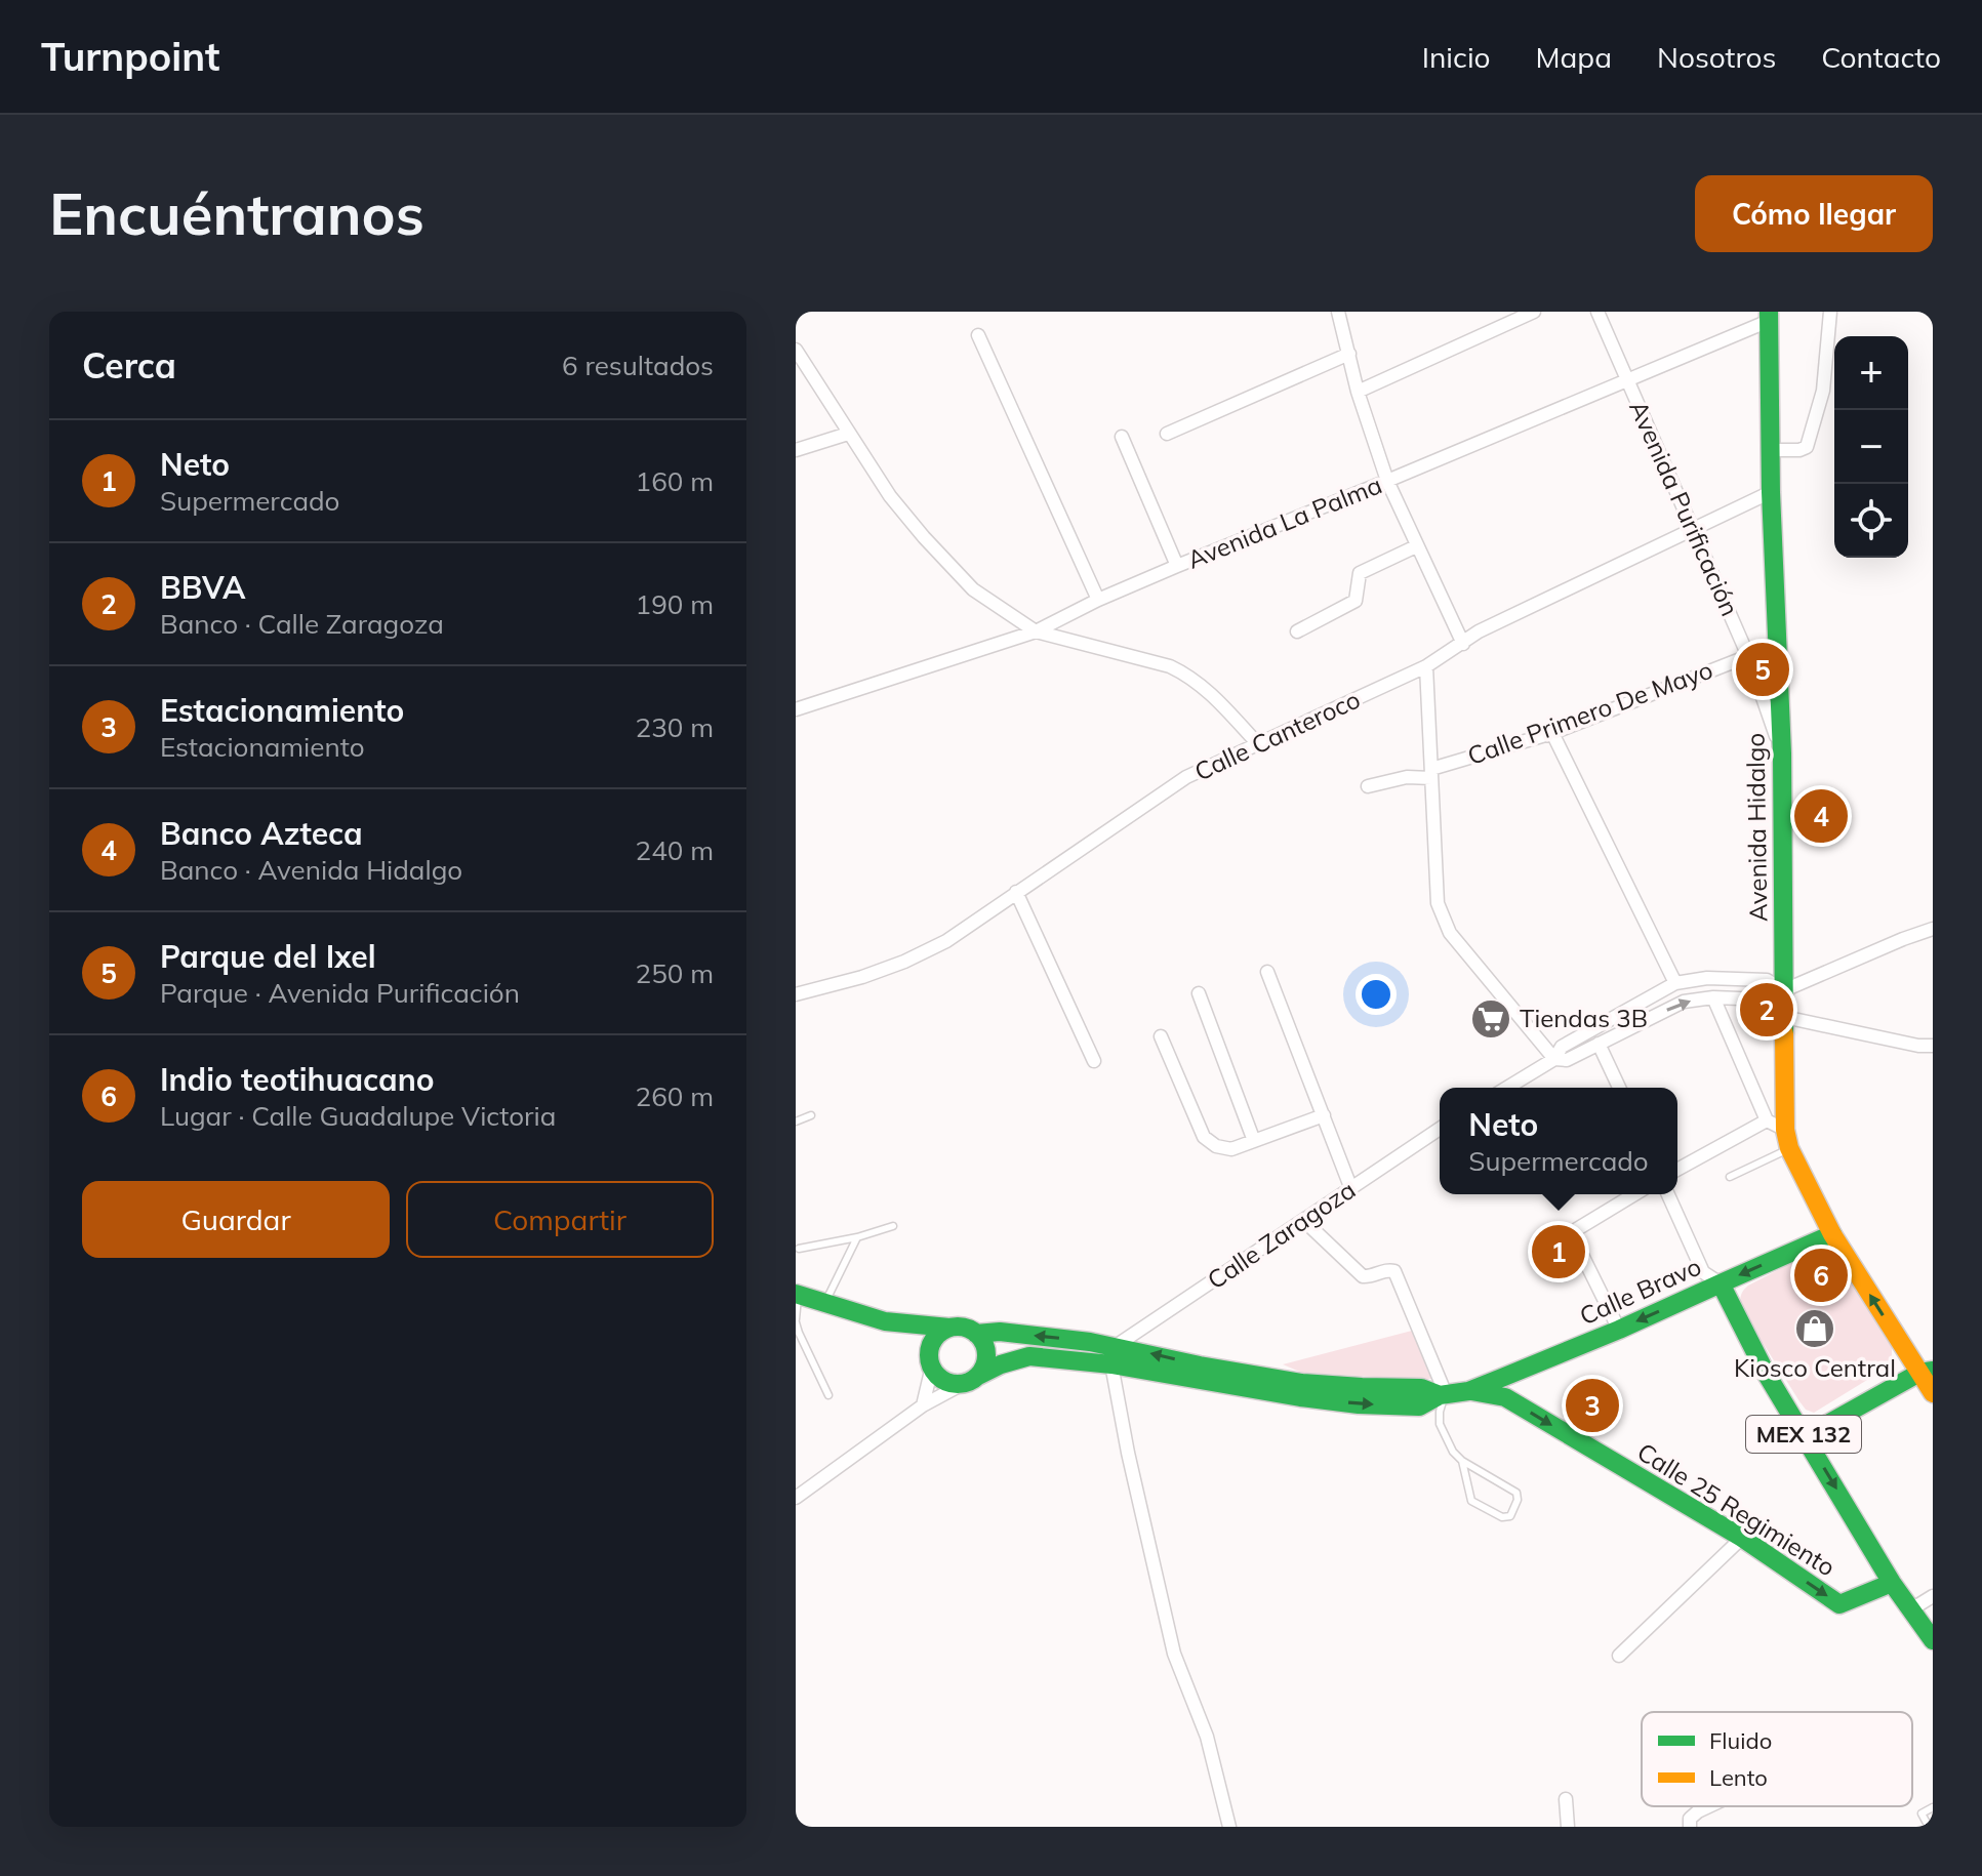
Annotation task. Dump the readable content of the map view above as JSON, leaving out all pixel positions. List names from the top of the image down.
{
  "streets": {
    "main road": [
      "Avenida Hidalgo",
      "Calle Bravo",
      "MEX 132",
      "Calle 25 Regimiento"
    ],
    "street": [
      "Avenida Purificación",
      "Avenida La Palma",
      "Calle Primero De Mayo",
      "Calle Canteroco",
      "Calle Zaragoza"
    ]
  },
  "crossings": [
    ["Avenida Purificación", "Avenida La Palma"],
    ["Avenida Purificación", "Calle Primero De Mayo"],
    ["Avenida Purificación", "Calle Canteroco"],
    ["Avenida Purificación", "Avenida Hidalgo"],
    ["Avenida La Palma", "Avenida Hidalgo"],
    ["Calle Canteroco", "Avenida Hidalgo"],
    ["Avenida Hidalgo", "Calle Bravo"],
    ["Calle Bravo", "MEX 132"],
    ["Calle Bravo", "Calle 25 Regimiento"],
    ["MEX 132", "Calle 25 Regimiento"]
  ],
  "one_way": ["Calle Bravo", "Calle 25 Regimiento"],
  "places": {
    "supermarket": ["Tiendas 3B"],
    "shop": ["Kiosco Central"]
  },
  "legend": ["Fluido", "Lento"],
  "page": {
    "header": "Turnpoint",
    "nav": [
      "Inicio",
      "Mapa",
      "Nosotros",
      "Contacto"
    ],
    "buttons": [
      "Cómo llegar",
      ["Guardar", "Compartir"]
    ],
    "title": "Encuéntranos",
    "heading": ["Cerca", "6 resultados"],
    "map_buttons": ["+", "−"],
    "list": [
      {
        "mark": "1",
        "name": "Neto",
        "note": "Supermercado",
        "value": "160 m"
      },
      {
        "mark": "2",
        "name": "BBVA",
        "note": "Banco · Calle Zaragoza",
        "value": "190 m"
      },
      {
        "mark": "3",
        "name": "Estacionamiento",
        "note": "Estacionamiento",
        "value": "230 m"
      },
      {
        "mark": "4",
        "name": "Banco Azteca",
        "note": "Banco · Avenida Hidalgo",
        "value": "240 m"
      },
      {
        "mark": "5",
        "name": "Parque del Ixel",
        "note": "Parque · Avenida Purificación",
        "value": "250 m"
      },
      {
        "mark": "6",
        "name": "Indio teotihuacano",
        "note": "Lugar · Calle Guadalupe Victoria",
        "value": "260 m"
      }
    ],
    "pins": [
      "5",
      "4",
      "2",
      "1",
      "6",
      "3"
    ],
    "popup": ["Neto", "Supermercado"]
  }
}
